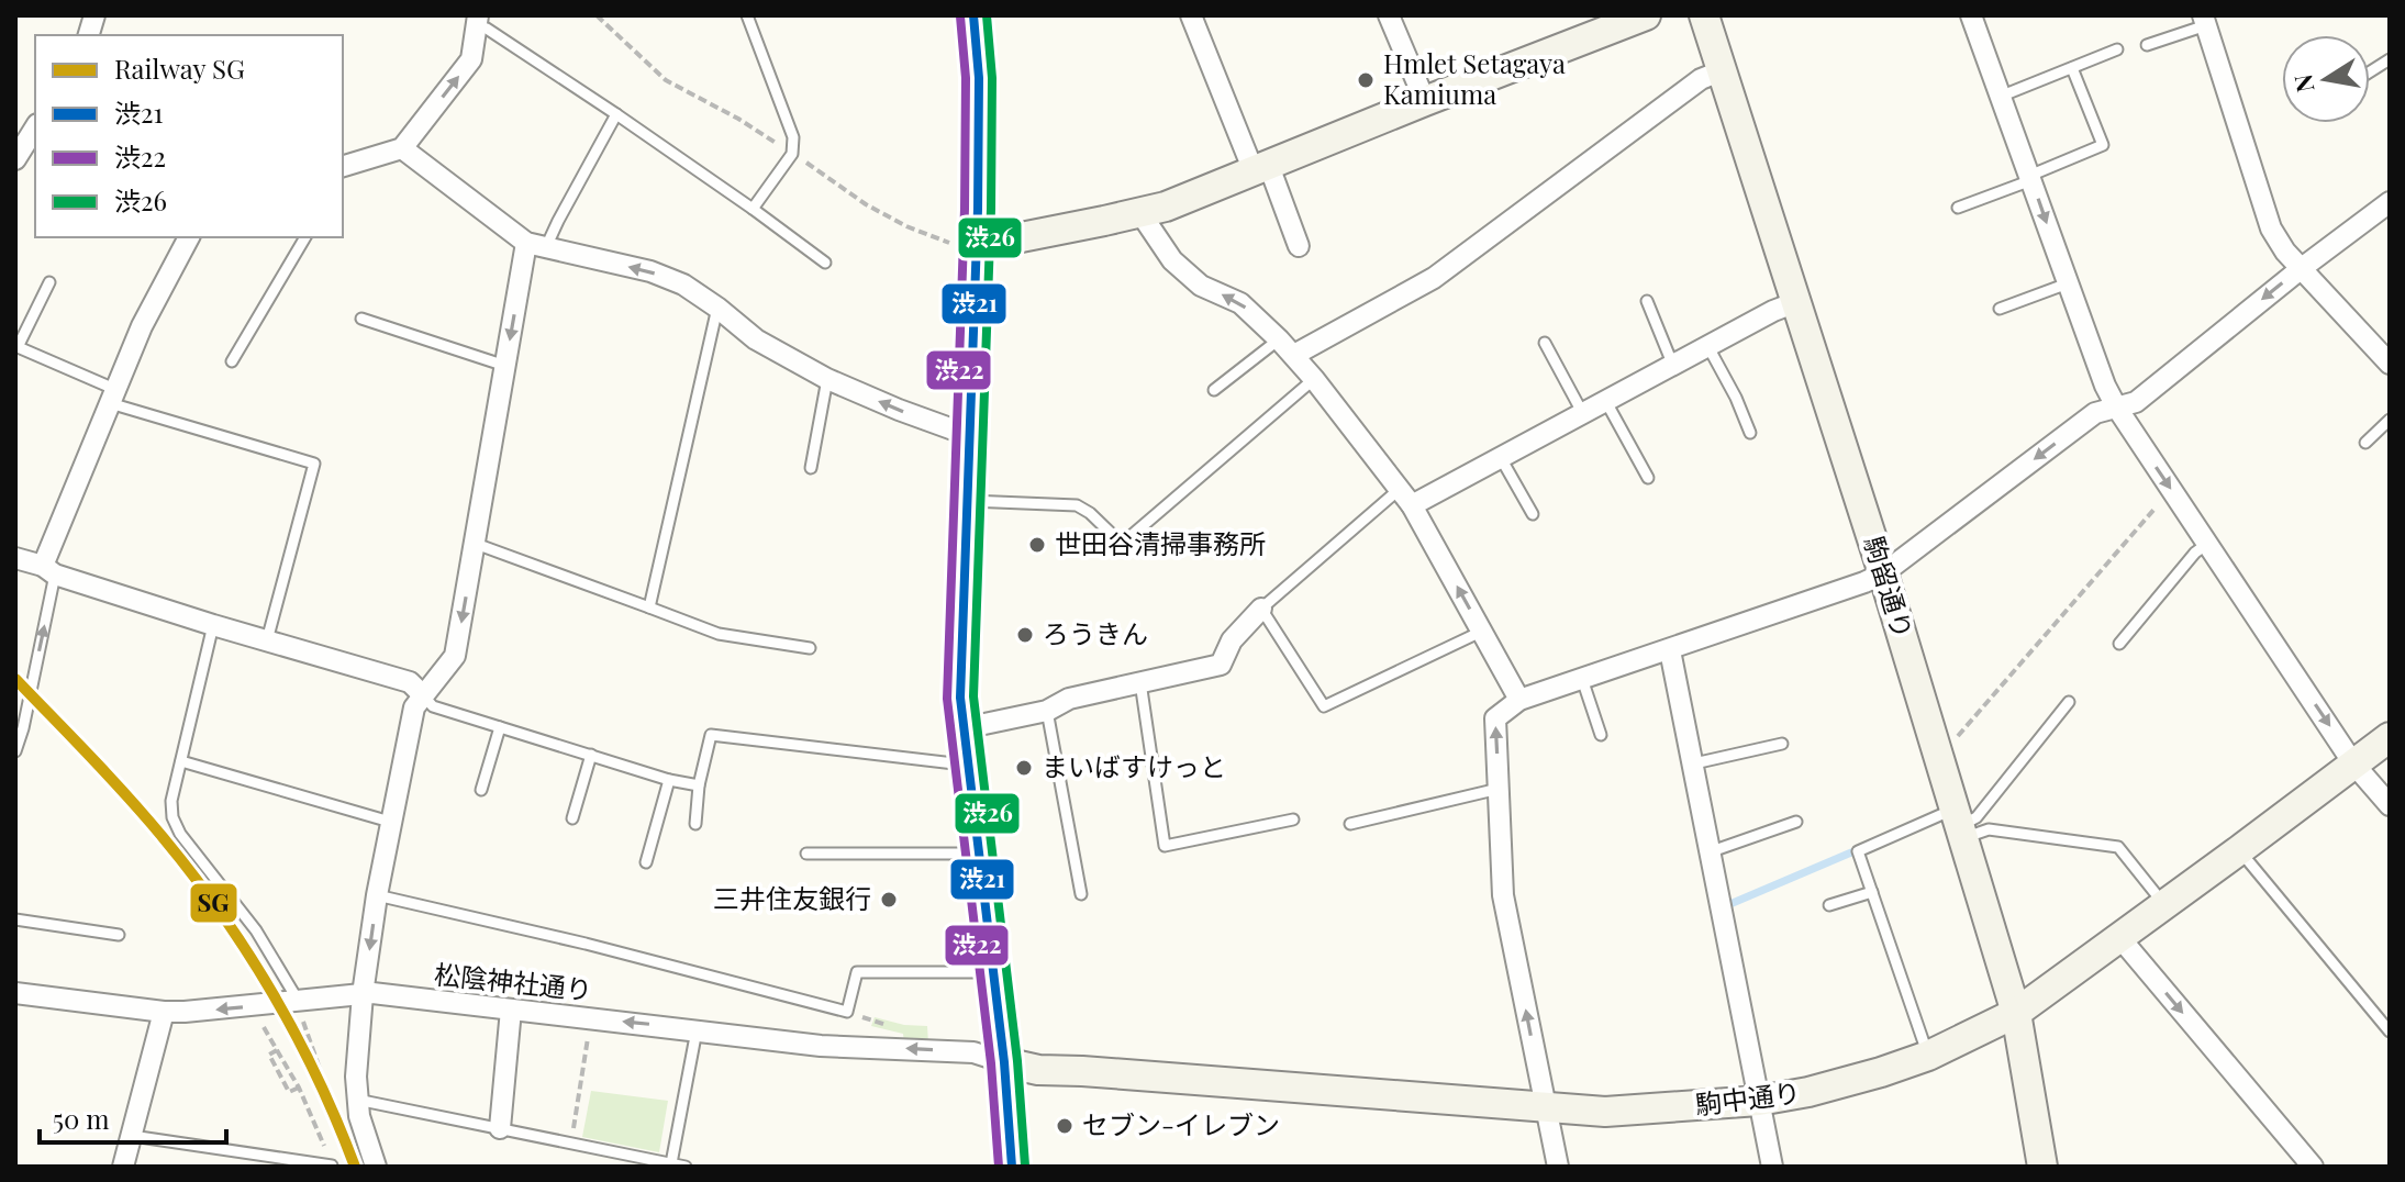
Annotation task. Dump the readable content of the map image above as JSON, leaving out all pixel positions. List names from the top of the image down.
{
  "streets": {
    "street": ["駒留通り", "松陰神社通り", "駒中通り"]
  },
  "crossings": [
    ["駒留通り", "駒中通り"],
    ["松陰神社通り", "駒中通り"]
  ],
  "one_way": ["松陰神社通り"],
  "places": [
    "Hmlet Setagaya Kamiuma",
    "世田谷清掃事務所",
    "ろうきん",
    "まいばすけっと",
    "三井住友銀行",
    "セブン-イレブン"
  ],
  "lines": [
    "transit line 渋21",
    "transit line 渋26",
    "transit line 渋22",
    "rail line SG"
  ],
  "legend": [
    "Railway SG",
    "渋21",
    "渋22",
    "渋26"
  ],
  "scale_bar": "50 m",
  "north": "left"
}
